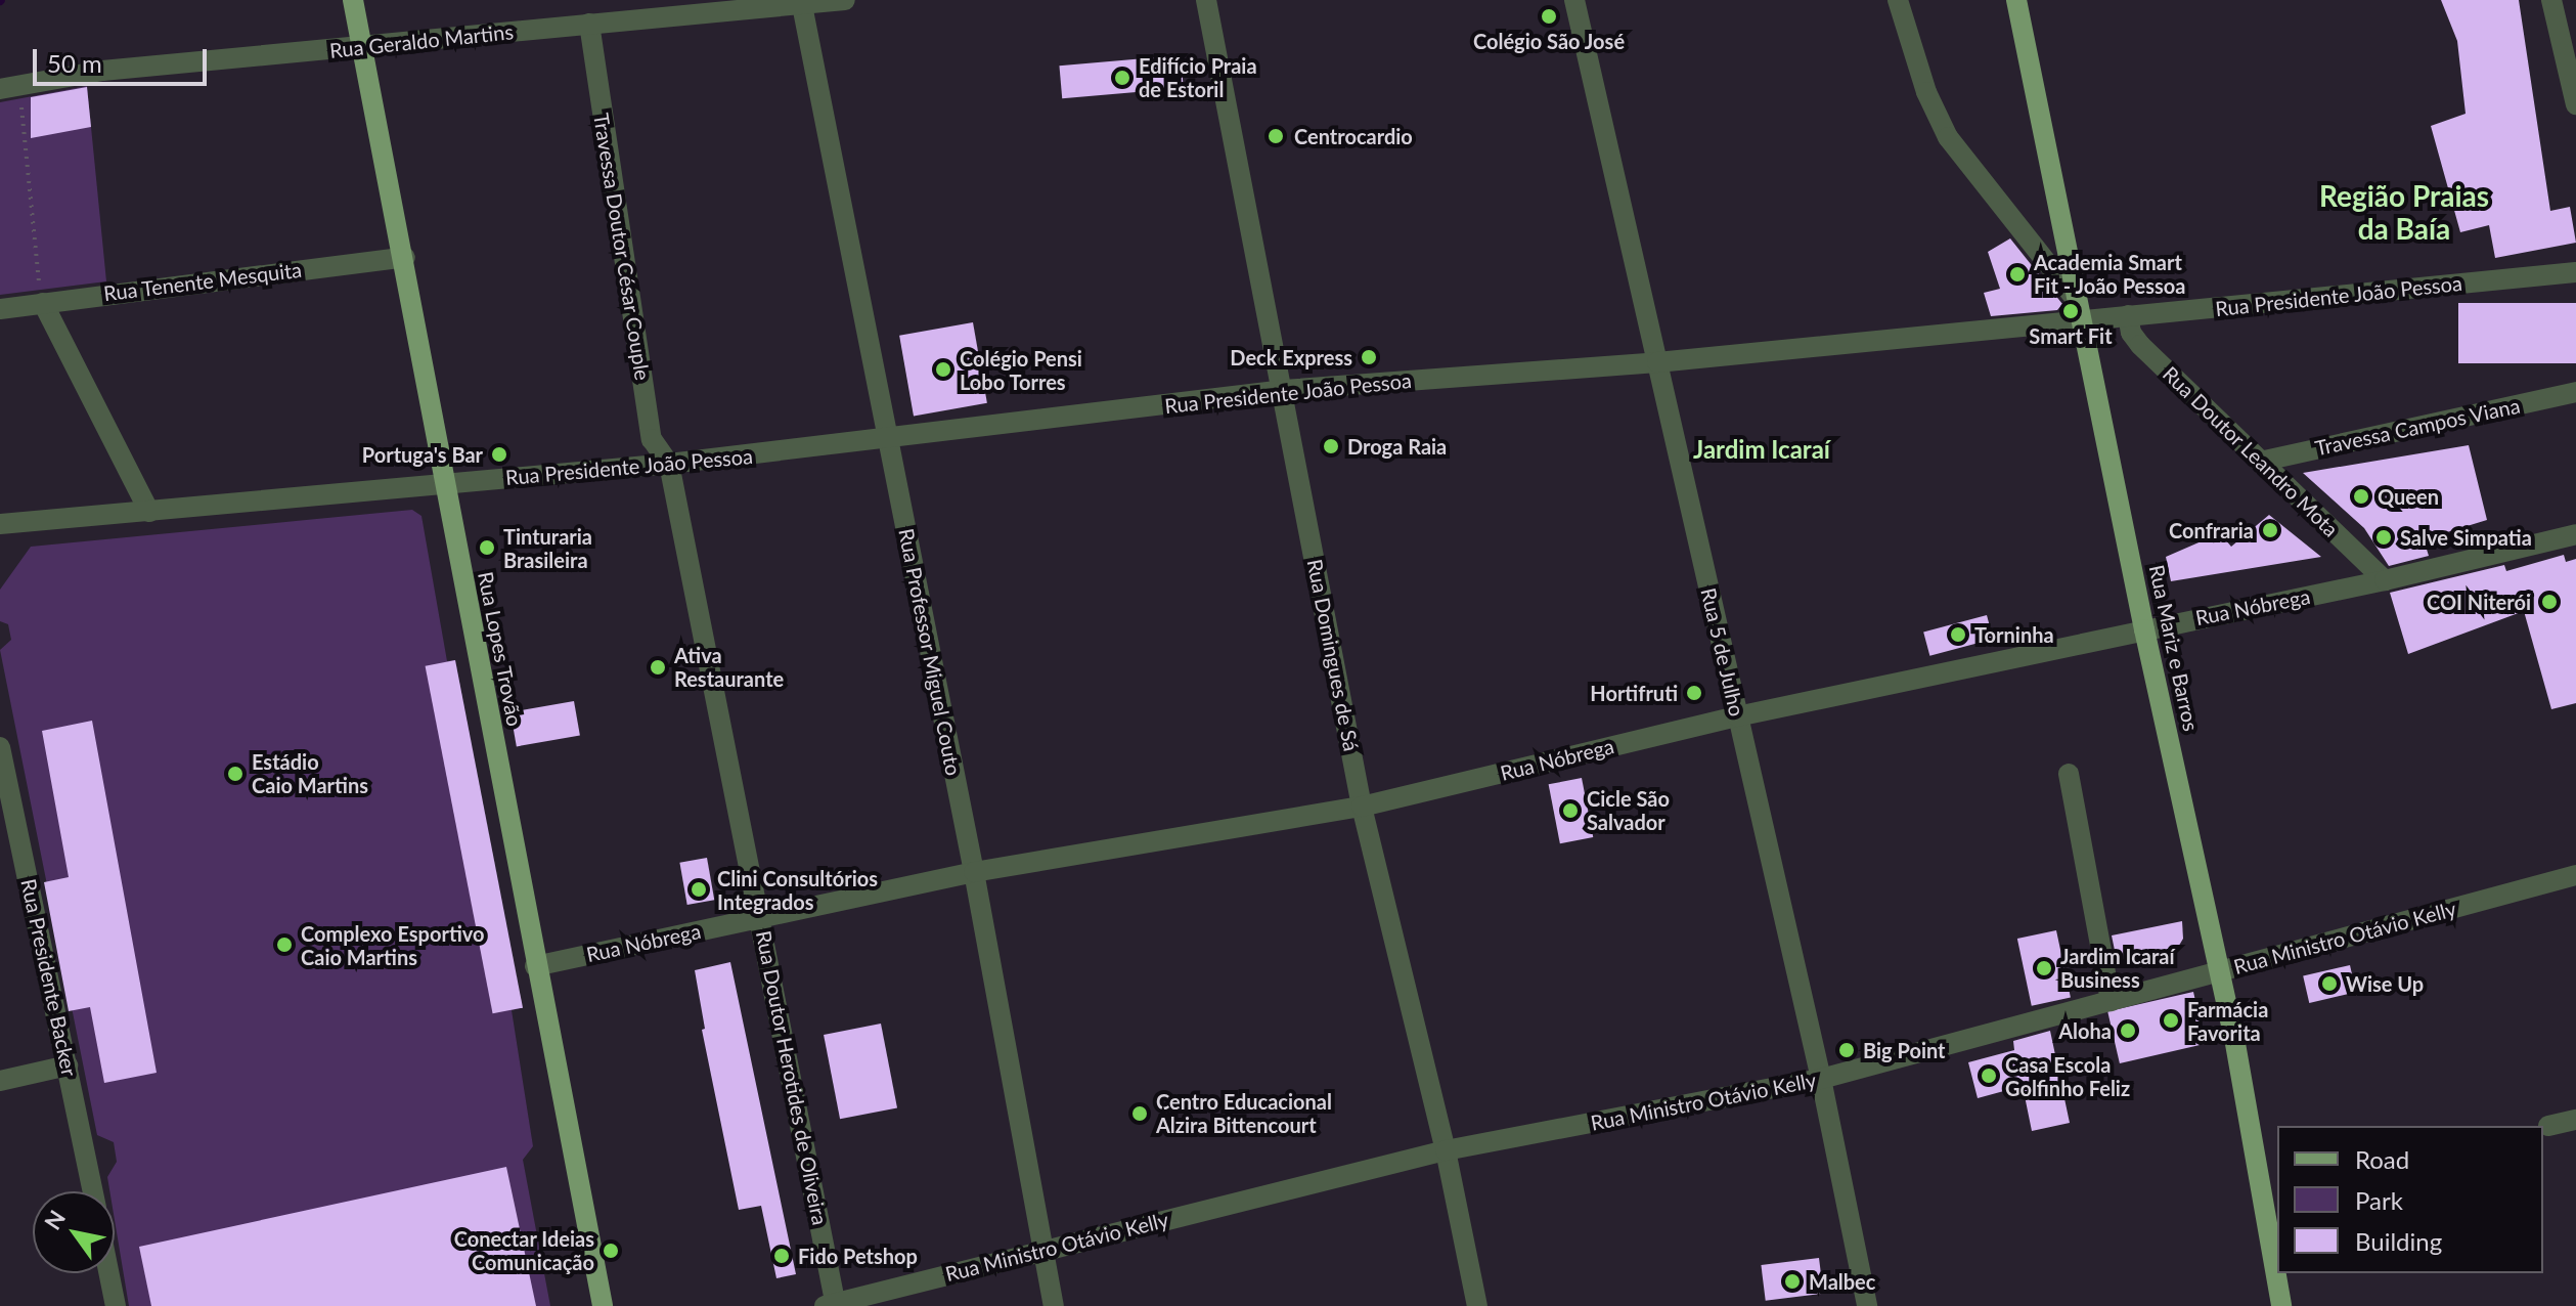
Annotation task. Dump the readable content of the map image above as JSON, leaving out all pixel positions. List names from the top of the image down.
{
  "streets": {
    "main road": ["Rua Mariz e Barros", "Rua Lopes Trovão"],
    "street": [
      "Rua Geraldo Martins",
      "Travessa Doutor César Couple",
      "Rua Tenente Mesquita",
      "Rua Presidente João Pessoa",
      "Travessa Campos Viana",
      "Rua Doutor Leandro Mota",
      "Rua Nóbrega",
      "Rua Professor Miguel Couto",
      "Rua 5 de Julho",
      "Rua Domingues de Sá",
      "Rua Ministro Otávio Kelly",
      "Rua Presidente Backer",
      "Rua Doutor Herotides de Oliveira"
    ]
  },
  "crossings": [
    ["Rua Geraldo Martins", "Travessa Doutor César Couple"],
    ["Rua Geraldo Martins", "Rua Lopes Trovão"],
    ["Rua Geraldo Martins", "Rua Professor Miguel Couto"],
    ["Travessa Doutor César Couple", "Rua Presidente João Pessoa"],
    ["Travessa Doutor César Couple", "Rua Doutor Herotides de Oliveira"],
    ["Rua Tenente Mesquita", "Rua Lopes Trovão"],
    ["Rua Presidente João Pessoa", "Rua Doutor Leandro Mota"],
    ["Rua Presidente João Pessoa", "Rua Mariz e Barros"],
    ["Rua Presidente João Pessoa", "Rua Lopes Trovão"],
    ["Rua Presidente João Pessoa", "Rua Professor Miguel Couto"],
    ["Rua Presidente João Pessoa", "Rua 5 de Julho"],
    ["Rua Presidente João Pessoa", "Rua Domingues de Sá"],
    ["Rua Presidente João Pessoa", "Rua Doutor Herotides de Oliveira"],
    ["Travessa Campos Viana", "Rua Doutor Leandro Mota"],
    ["Rua Doutor Leandro Mota", "Rua Nóbrega"],
    ["Rua Nóbrega", "Rua Mariz e Barros"],
    ["Rua Nóbrega", "Rua Lopes Trovão"],
    ["Rua Nóbrega", "Rua Professor Miguel Couto"],
    ["Rua Nóbrega", "Rua 5 de Julho"],
    ["Rua Nóbrega", "Rua Domingues de Sá"],
    ["Rua Nóbrega", "Rua Doutor Herotides de Oliveira"],
    ["Rua Mariz e Barros", "Rua Ministro Otávio Kelly"],
    ["Rua Professor Miguel Couto", "Rua Ministro Otávio Kelly"],
    ["Rua 5 de Julho", "Rua Ministro Otávio Kelly"],
    ["Rua Domingues de Sá", "Rua Ministro Otávio Kelly"],
    ["Rua Ministro Otávio Kelly", "Rua Doutor Herotides de Oliveira"]
  ],
  "districts": ["Região Praias da Baía", "Jardim Icaraí"],
  "places": [
    "Colégio São José",
    "Edifício Praia de Estoril",
    "Centrocardio",
    "Academia Smart Fit - João Pessoa",
    "Smart Fit",
    "Deck Express",
    "Colégio Pensi Lobo Torres",
    "Droga Raia",
    "Portuga's Bar",
    "Queen",
    "Confraria",
    "Salve Simpatia",
    "Tinturaria Brasileira",
    "COI Niterói",
    "Torninha",
    "Ativa Restaurante",
    "Hortifruti",
    "Estádio Caio Martins",
    "Cicle São Salvador",
    "Clini Consultórios Integrados",
    "Complexo Esportivo Caio Martins",
    "Jardim Icaraí Business",
    "Wise Up",
    "Farmácia Favorita",
    "Aloha",
    "Big Point",
    "Casa Escola Golfinho Feliz",
    "Centro Educacional Alzira Bittencourt",
    "Conectar Ideias Comunicação",
    "Fido Petshop",
    "Malbec"
  ],
  "legend": ["Road", "Park", "Building"],
  "scale_bar": "50 m",
  "north": "top left"
}
